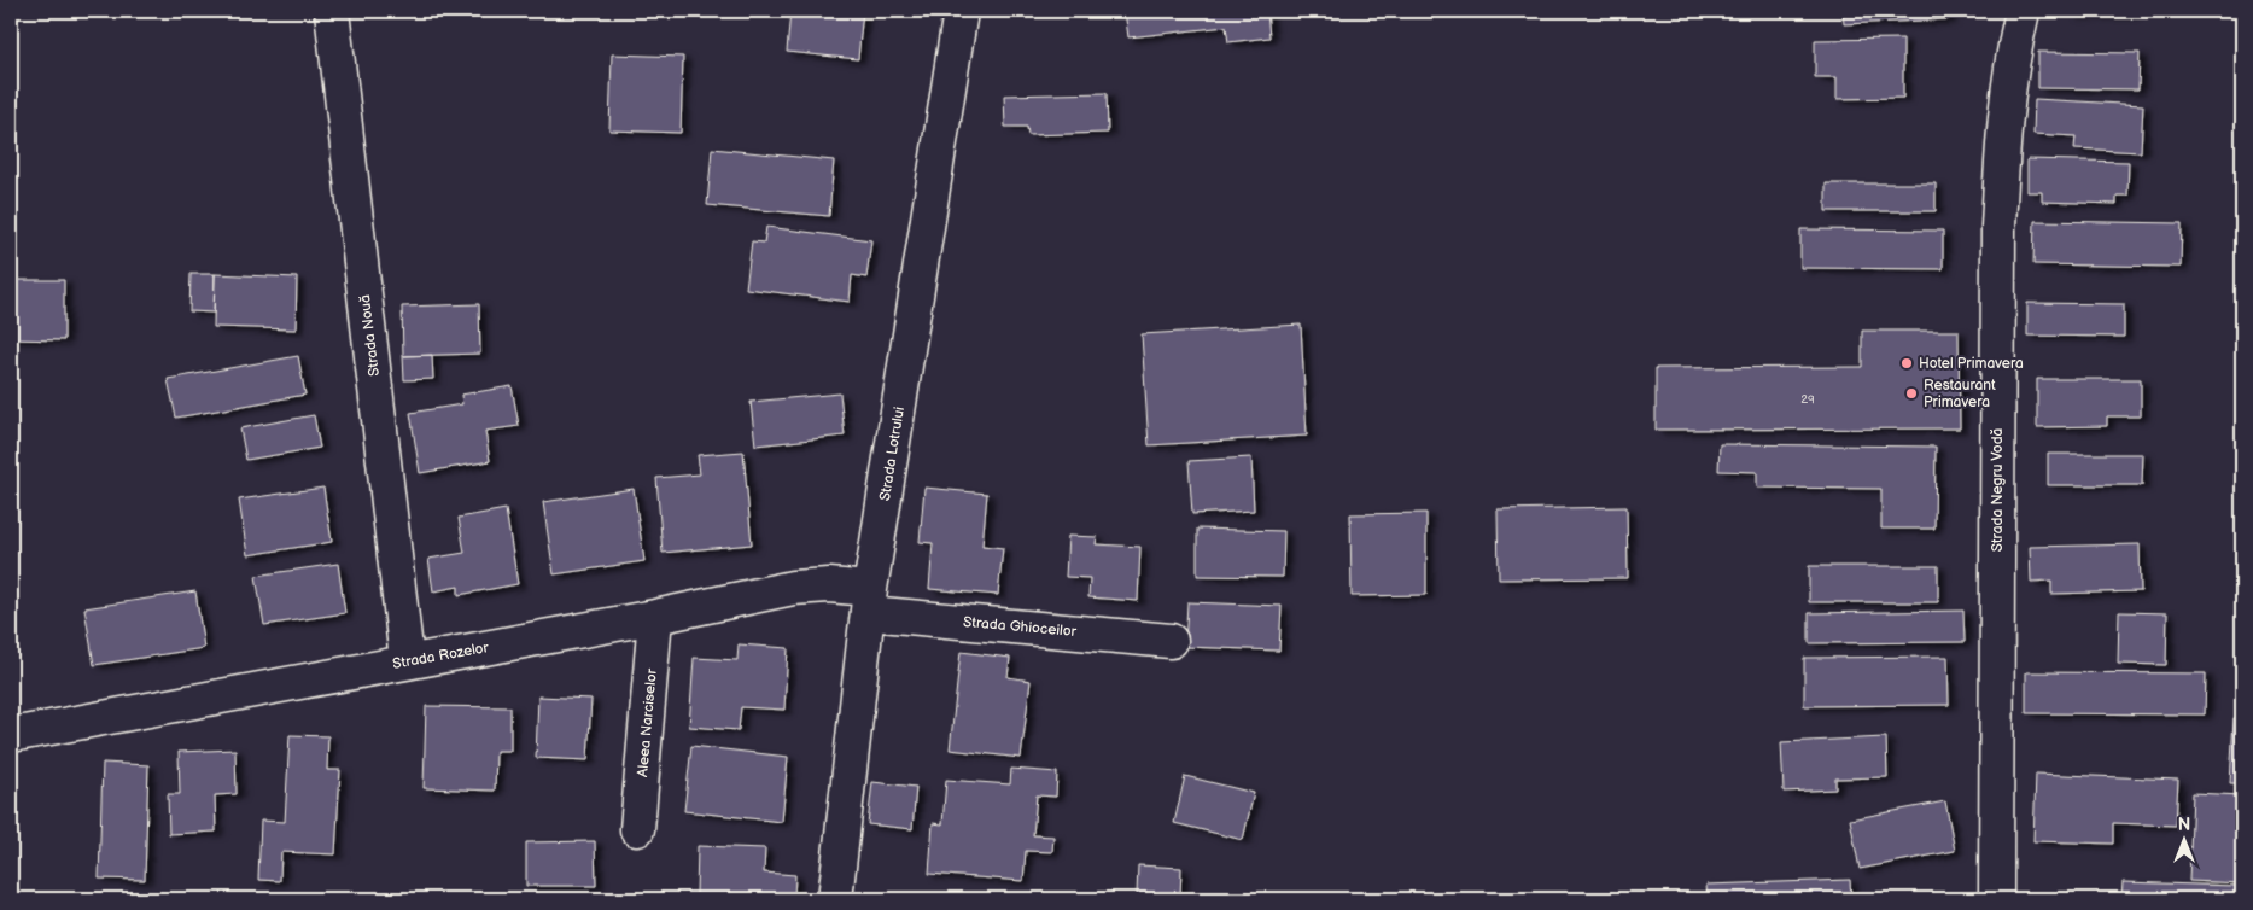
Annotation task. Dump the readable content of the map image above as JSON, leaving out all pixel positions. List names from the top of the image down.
{
  "streets": {
    "street": [
      "Strada Nouă",
      "Strada Lotrului",
      "Strada Negru Vodă",
      "Strada Ghioceilor",
      "Strada Rozelor",
      "Aleea Narciselor"
    ]
  },
  "crossings": [
    ["Strada Nouă", "Strada Rozelor"],
    ["Strada Lotrului", "Strada Ghioceilor"],
    ["Strada Lotrului", "Strada Rozelor"],
    ["Strada Ghioceilor", "Strada Rozelor"],
    ["Strada Rozelor", "Aleea Narciselor"]
  ],
  "places": ["Hotel Primavera", "Restaurant Primavera"],
  "house_numbers": ["29"],
  "north": "top"
}
